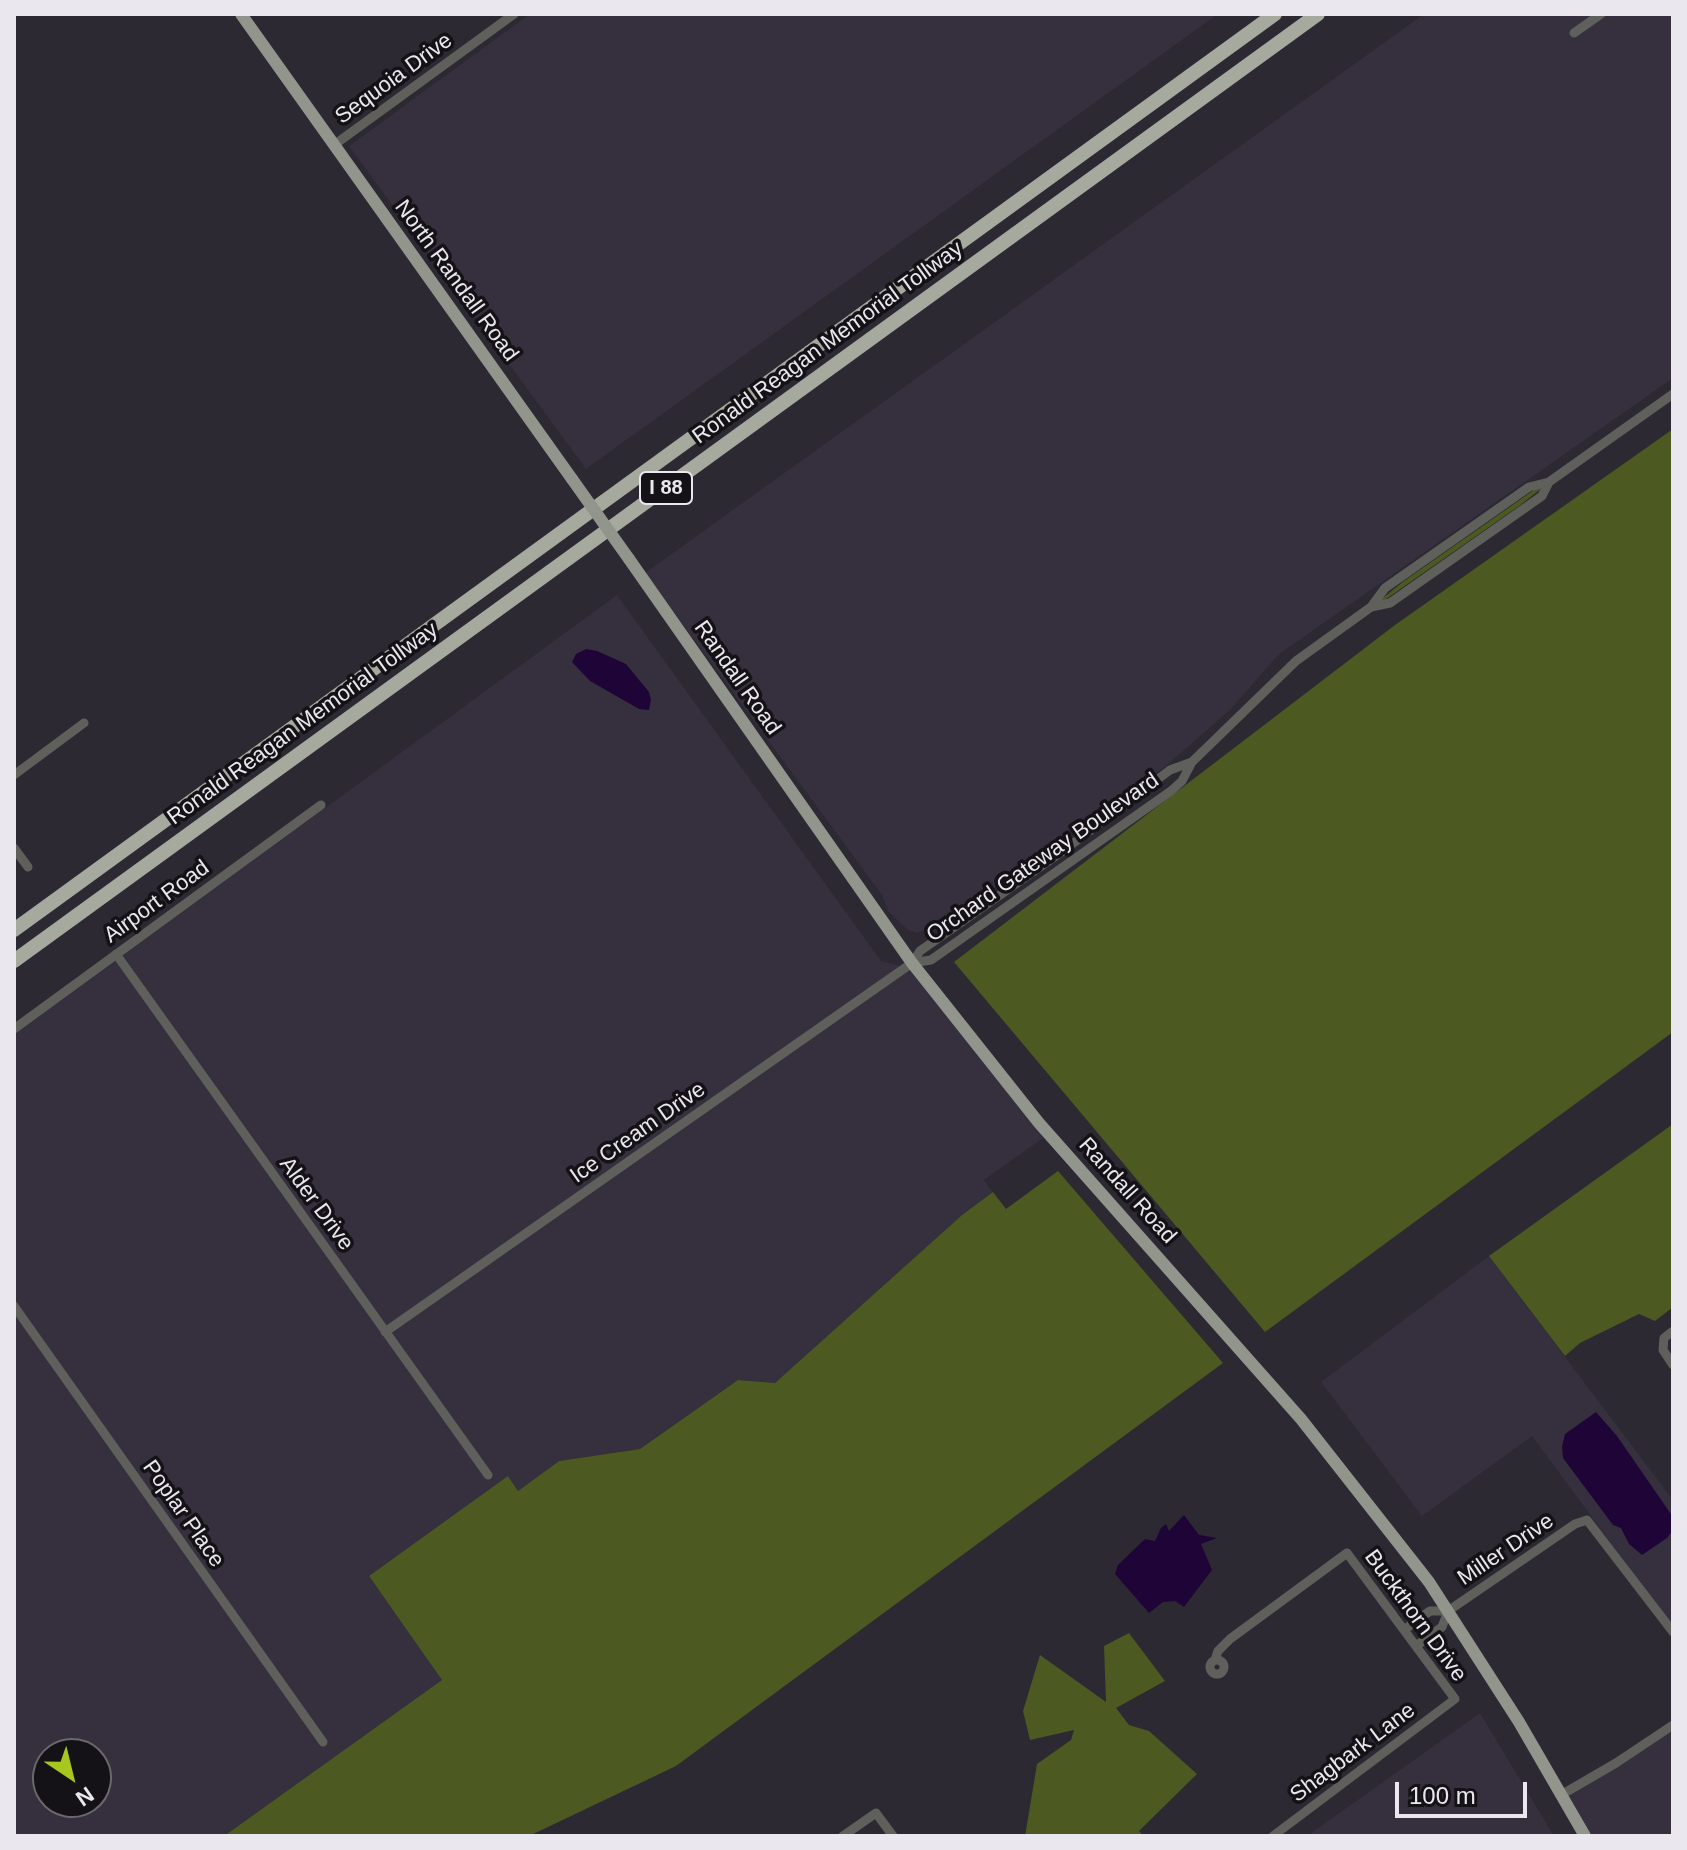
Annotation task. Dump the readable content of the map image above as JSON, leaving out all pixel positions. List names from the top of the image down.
{
  "streets": {
    "highway": ["Ronald Reagan Memorial Tollway", "I 88"],
    "main road": ["North Randall Road", "Randall Road"],
    "street": [
      "Sequoia Drive",
      "Orchard Gateway Boulevard",
      "Airport Road",
      "Ice Cream Drive",
      "Alder Drive",
      "Poplar Place",
      "Miller Drive",
      "Buckthorn Drive",
      "Shagbark Lane"
    ]
  },
  "crossings": [
    ["Sequoia Drive", "North Randall Road"],
    ["North Randall Road", "Randall Road"],
    ["Randall Road", "Orchard Gateway Boulevard"],
    ["Randall Road", "Ice Cream Drive"],
    ["Randall Road", "Miller Drive"],
    ["Orchard Gateway Boulevard", "Ice Cream Drive"],
    ["Airport Road", "Alder Drive"],
    ["Ice Cream Drive", "Alder Drive"],
    ["Buckthorn Drive", "Shagbark Lane"]
  ],
  "scale_bar": "100 m",
  "north": "bottom right"
}
